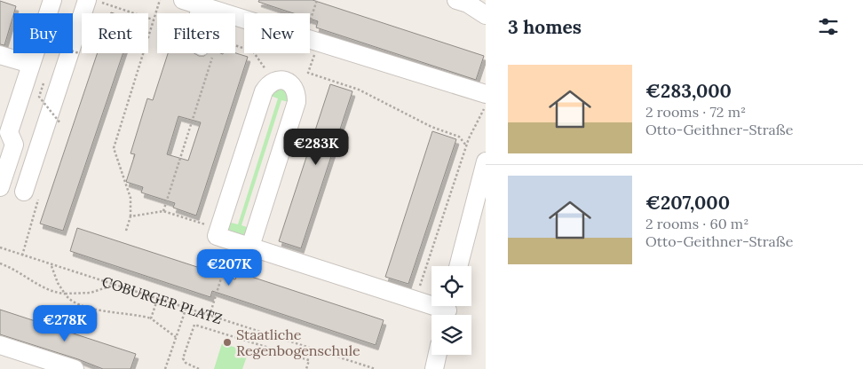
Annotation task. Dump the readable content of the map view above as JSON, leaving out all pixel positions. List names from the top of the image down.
{
  "streets": {
    "path": ["COBURGER PLATZ"]
  },
  "places": ["Staatliche Regenbogenschule"],
  "page": {
    "heading": "3 homes",
    "chip": [
      "Buy",
      "Rent",
      "Filters",
      "New"
    ],
    "list": [
      {
        "name": "€283,000",
        "note": "2 rooms · 72 m² · Otto-Geithner-Straße"
      },
      {
        "name": "€207,000",
        "note": "2 rooms · 60 m² · Otto-Geithner-Straße"
      }
    ],
    "price": ["€283K", "€207K", "€278K"]
  }
}
